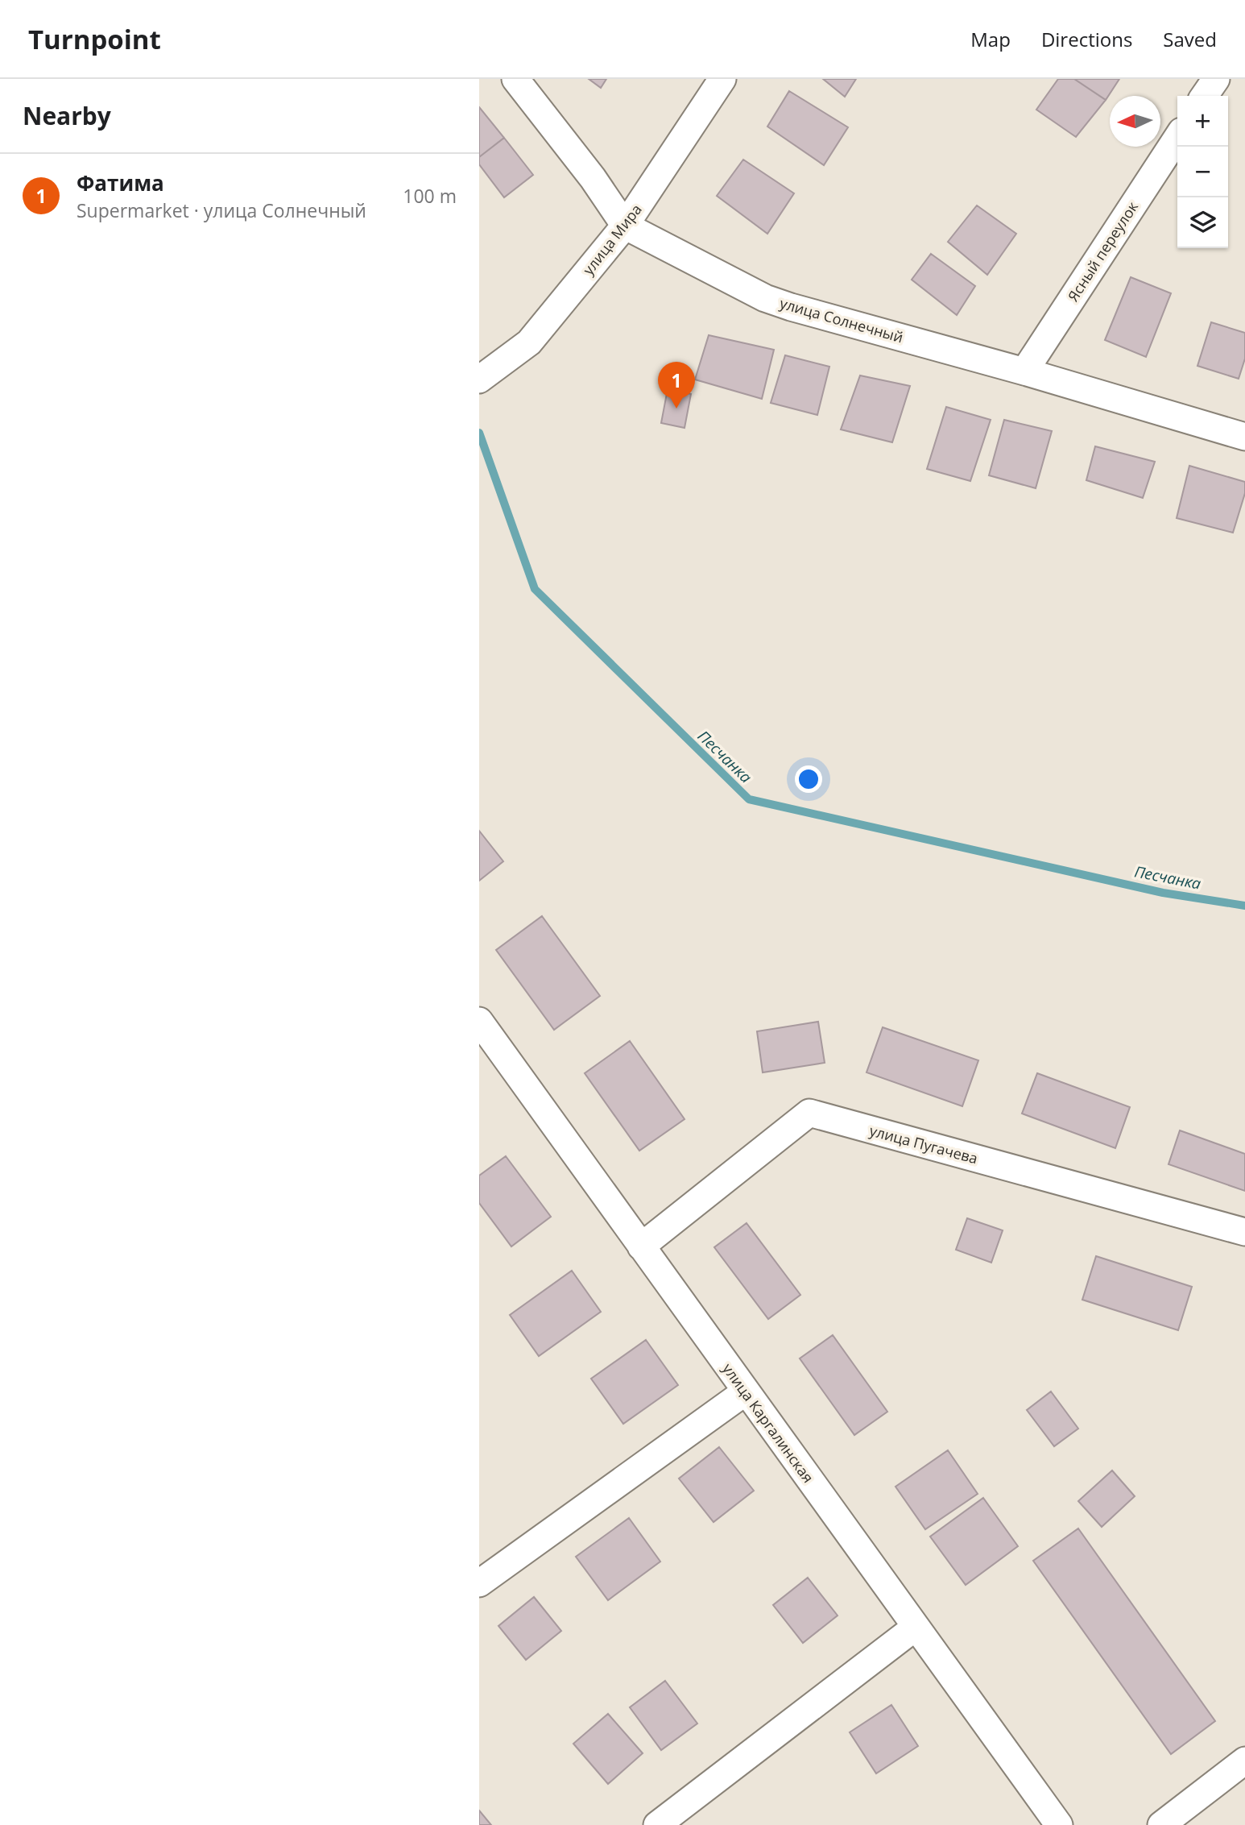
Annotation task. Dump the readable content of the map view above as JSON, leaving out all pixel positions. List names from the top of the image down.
{
  "streets": {
    "street": [
      "улица Мира",
      "Ясный переулок",
      "улица Солнечный",
      "улица Пугачева",
      "улица Каргалинская"
    ]
  },
  "crossings": [
    ["улица Мира", "улица Солнечный"],
    ["Ясный переулок", "улица Солнечный"],
    ["улица Пугачева", "улица Каргалинская"]
  ],
  "water": ["Песчанка"],
  "north": "left",
  "page": {
    "header": "Turnpoint",
    "nav": ["Map", "Directions", "Saved"],
    "heading": "Nearby",
    "map_buttons": ["+", "−"],
    "list": [
      {
        "mark": "1",
        "name": "Фатима",
        "note": "Supermarket · улица Солнечный",
        "value": "100 m"
      }
    ],
    "pins": "1"
  }
}
